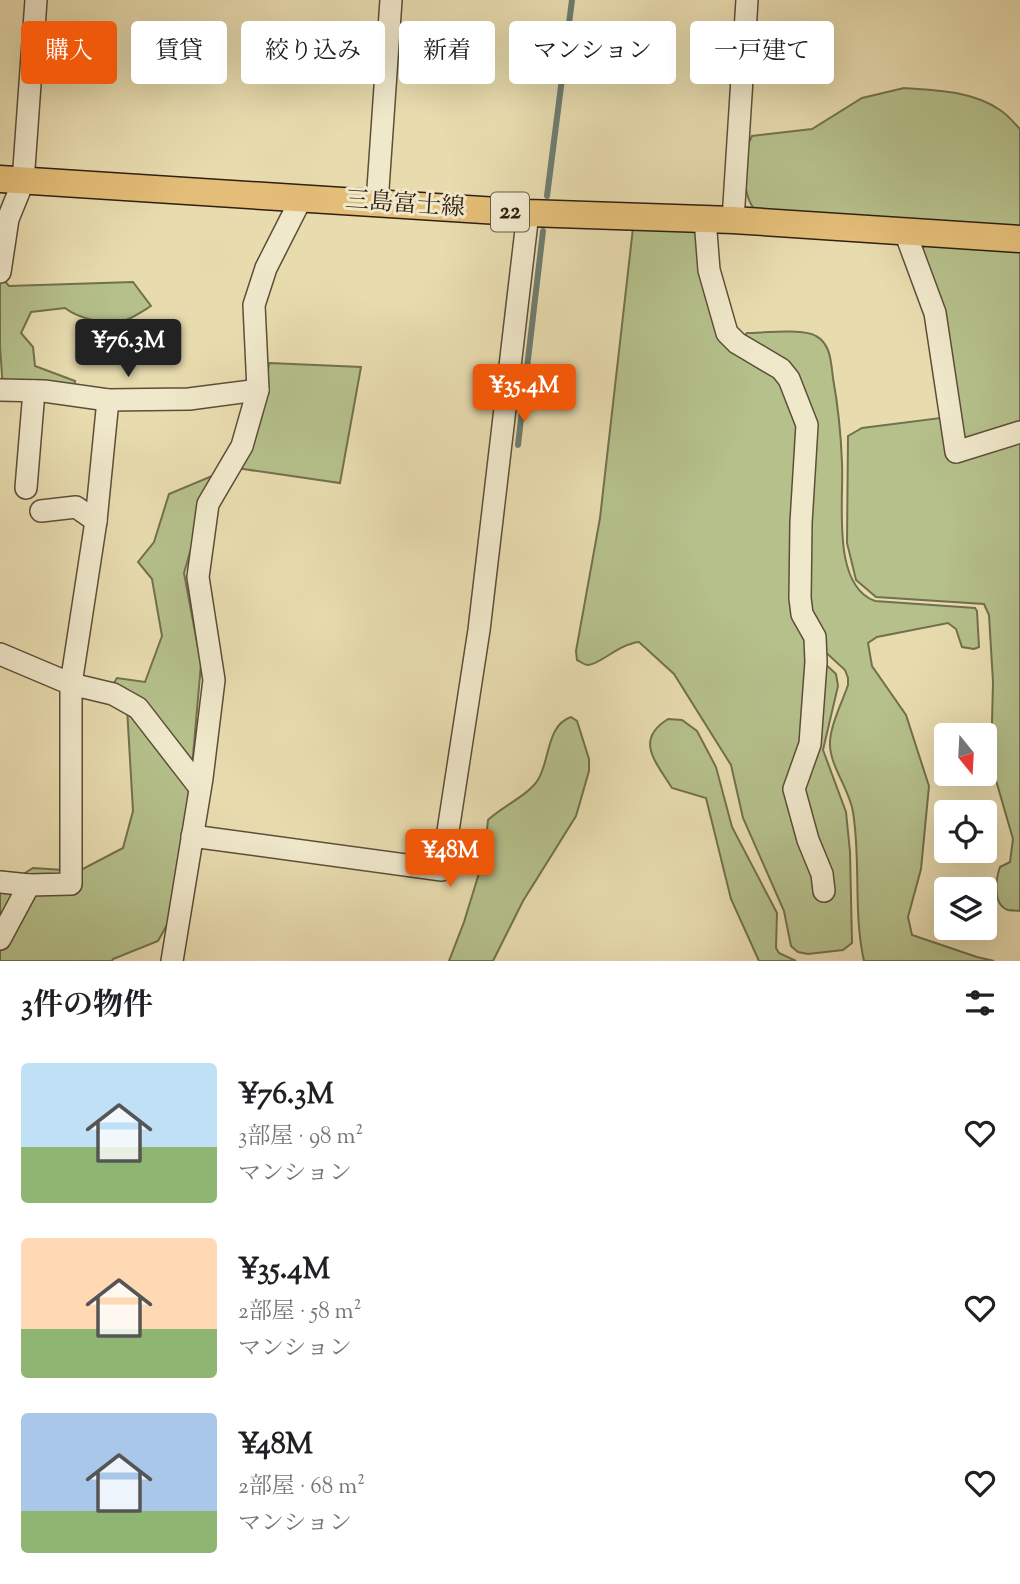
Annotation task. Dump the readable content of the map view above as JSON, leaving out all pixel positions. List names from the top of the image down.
{
  "streets": {
    "main road": ["三島富士線", "22"]
  },
  "north": "bottom",
  "page": {
    "chip": [
      "購入",
      "賃貸",
      "絞り込み",
      "新着",
      "マンション",
      "一戸建て"
    ],
    "price": ["¥76.3M", "¥35.4M", "¥48M"],
    "heading": "3件の物件",
    "list": [
      {
        "name": "¥76.3M",
        "note": "3部屋 · 98 m² · マンション"
      },
      {
        "name": "¥35.4M",
        "note": "2部屋 · 58 m² · マンション"
      },
      {
        "name": "¥48M",
        "note": "2部屋 · 68 m² · マンション"
      }
    ]
  }
}
